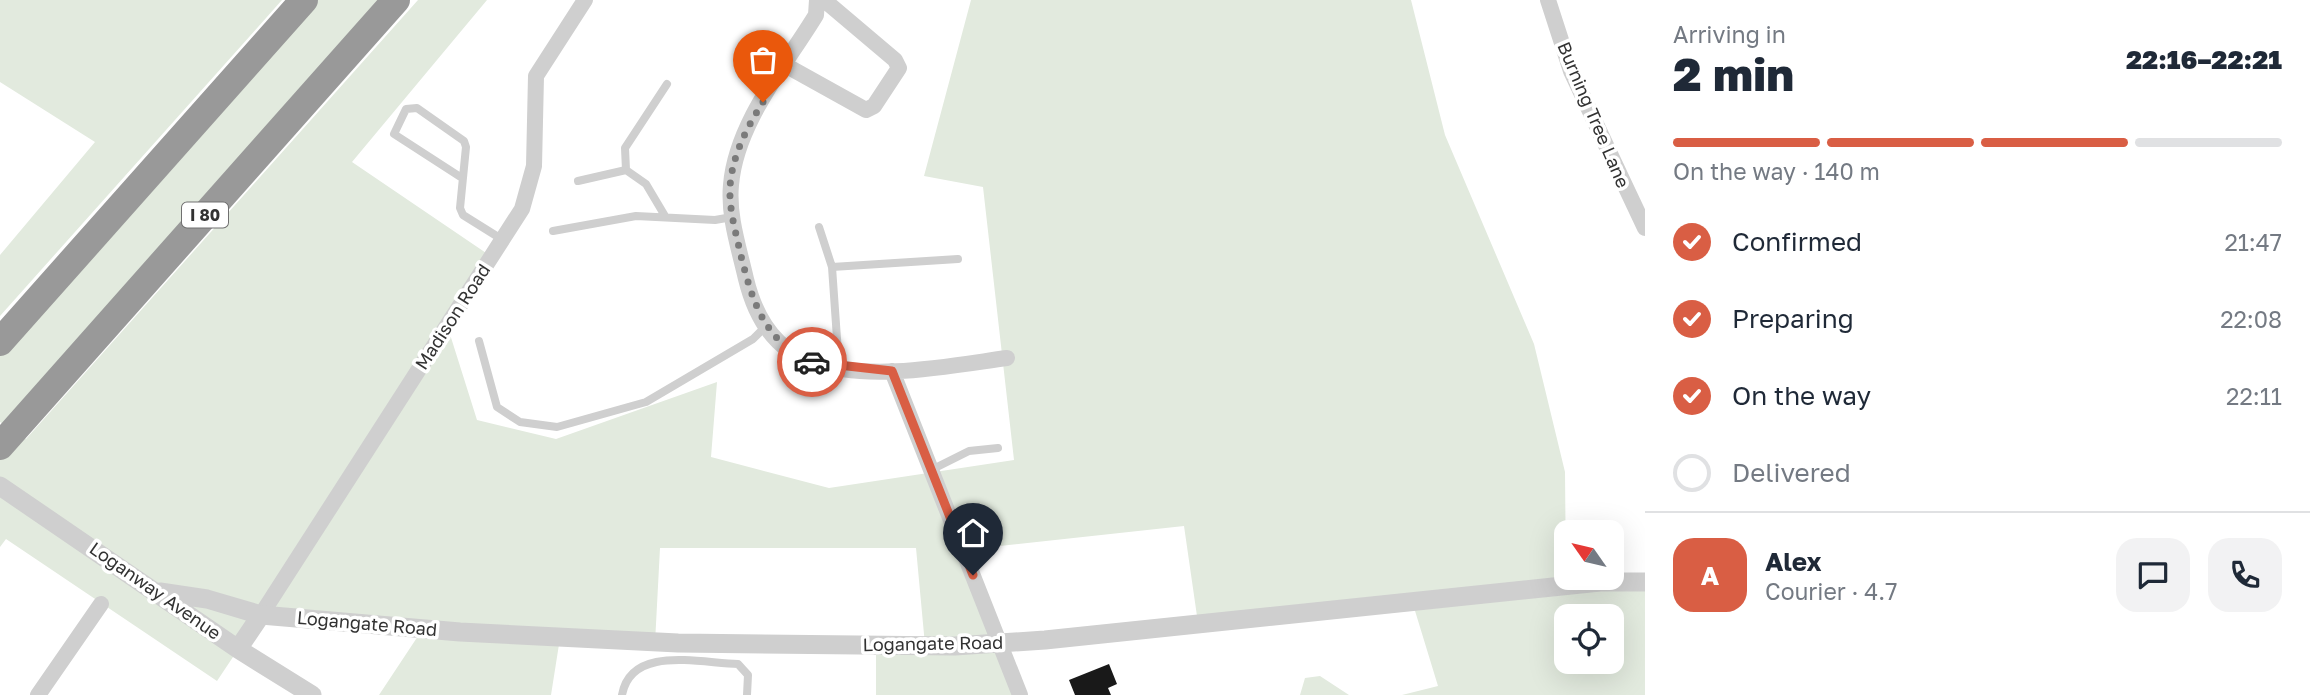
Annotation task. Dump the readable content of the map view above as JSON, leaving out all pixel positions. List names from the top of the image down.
{
  "streets": {
    "highway": ["I 80"],
    "street": [
      "Burning Tree Lane",
      "Madison Road",
      "Loganway Avenue",
      "Logangate Road"
    ]
  },
  "crossings": [
    ["Madison Road", "Logangate Road"],
    ["Loganway Avenue", "Logangate Road"]
  ],
  "north": "top left",
  "page": {
    "heading": ["2 min", "Arriving in", "22:16–22:21"],
    "panel": ["Alex", "Courier · 4.7"],
    "bar": "On the way · 140 m",
    "list": [
      ["Confirmed", "21:47"],
      ["Preparing", "22:08"],
      ["On the way", "22:11"],
      "Delivered"
    ],
    "round": "A"
  }
}
